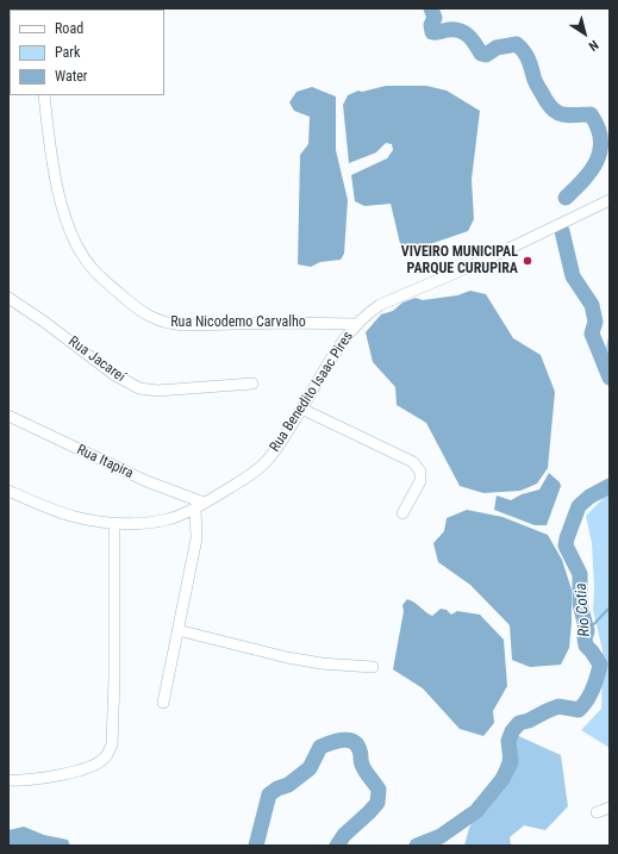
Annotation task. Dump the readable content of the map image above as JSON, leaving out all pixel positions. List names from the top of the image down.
{
  "streets": {
    "street": [
      "Rua Nicodemo Carvalho",
      "Rua Jacareí",
      "Rua Benedito Isaac Pires",
      "Rua Itapira"
    ]
  },
  "crossings": [
    ["Rua Nicodemo Carvalho", "Rua Benedito Isaac Pires"],
    ["Rua Benedito Isaac Pires", "Rua Itapira"]
  ],
  "water": ["Rio Cotia"],
  "places": ["VIVEIRO MUNICIPAL PARQUE CURUPIRA"],
  "legend": ["Road", "Park", "Water"],
  "north": "bottom right"
}
